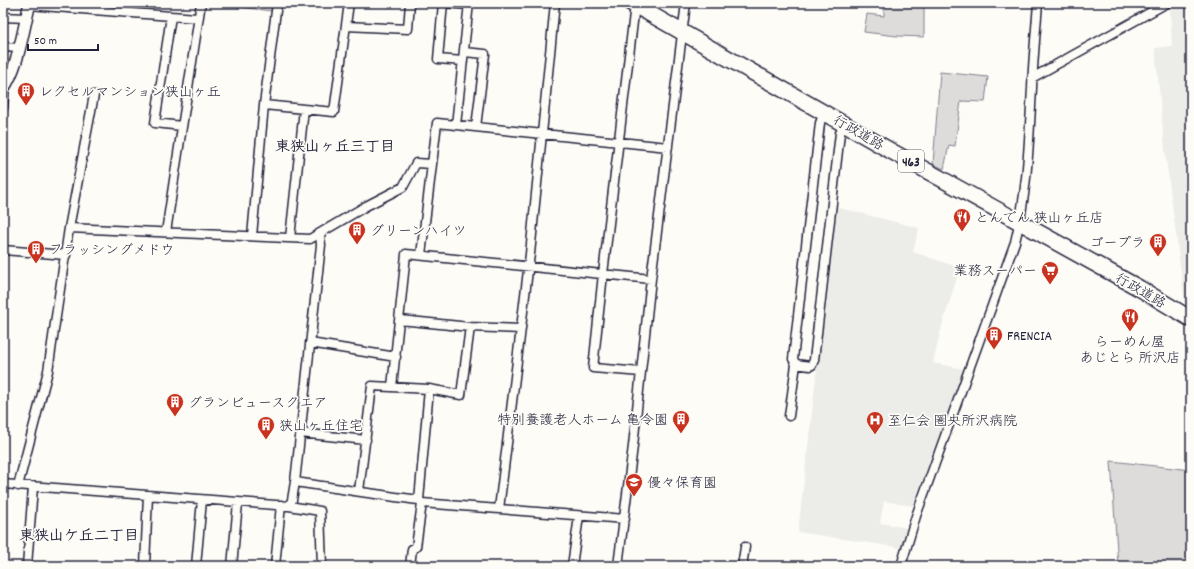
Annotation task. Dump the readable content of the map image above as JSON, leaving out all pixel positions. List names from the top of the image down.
{
  "streets": {
    "highway": ["行政道路", "463"]
  },
  "districts": ["東狭山ヶ丘三丁目", "東狭山ケ丘二丁目"],
  "places": {
    "building": [
      "レクセルマンション狭山ヶ丘",
      "グリーンハイツ",
      "ゴープラ",
      "フラッシングメドウ",
      "FRENCIA",
      "グランビュースクエア",
      "特別養護老人ホーム 亀令園",
      "狭山ヶ丘住宅"
    ],
    "restaurant": ["とんでん 狭山ヶ丘店", "らーめん屋 あじとら 所沢店"],
    "supermarket": ["業務スーパー"],
    "hospital": ["至仁会 圏央所沢病院"],
    "school or university": ["優々保育園"]
  },
  "scale_bar": "50 m"
}
